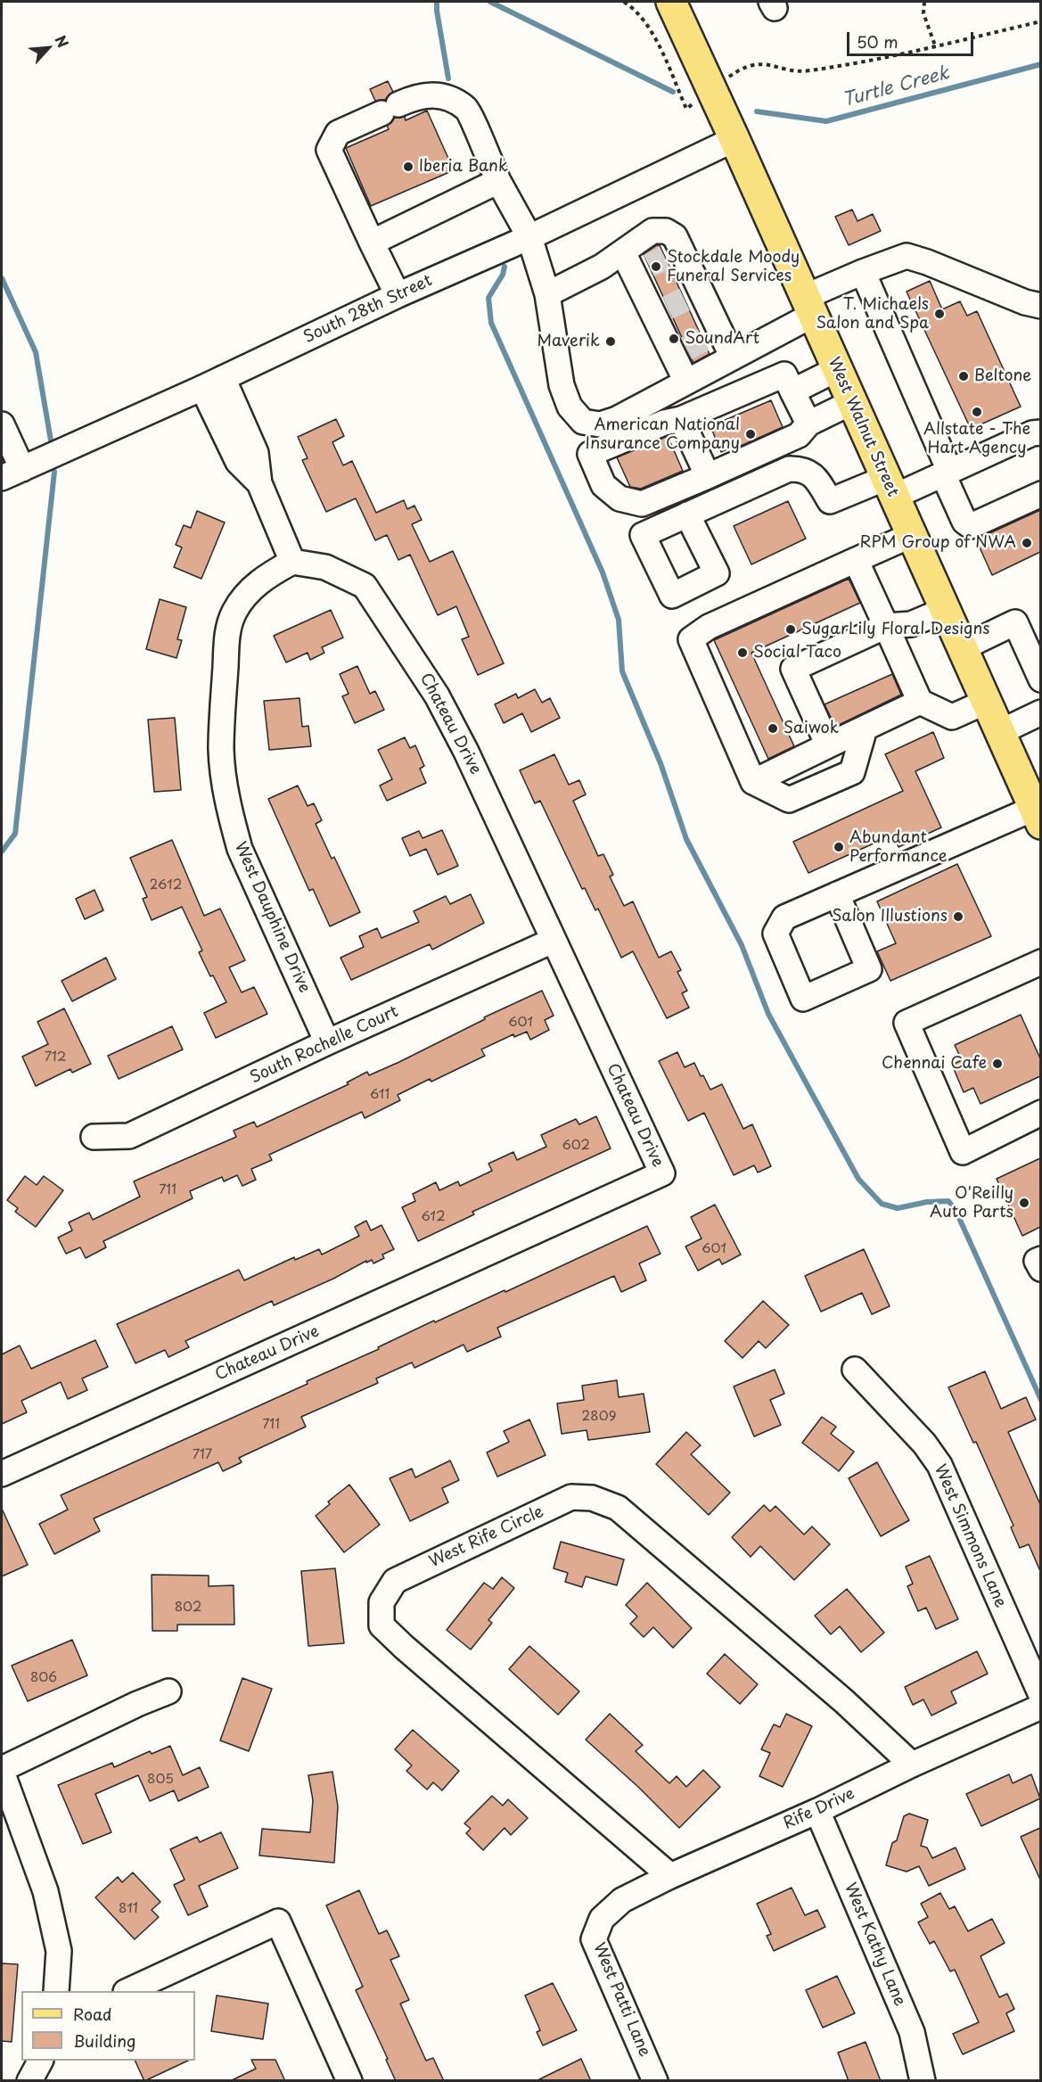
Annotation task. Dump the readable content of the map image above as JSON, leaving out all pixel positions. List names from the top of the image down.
{
  "streets": {
    "main road": ["West Walnut Street"],
    "street": [
      "South 28th Street",
      "Chateau Drive",
      "West Dauphine Drive",
      "South Rochelle Court",
      "West Simmons Lane",
      "West Rife Circle",
      "Rife Drive",
      "West Kathy Lane",
      "West Patti Lane"
    ]
  },
  "crossings": [
    ["South 28th Street", "West Walnut Street"],
    ["Chateau Drive", "West Dauphine Drive"],
    ["Chateau Drive", "South Rochelle Court"],
    ["West Dauphine Drive", "South Rochelle Court"],
    ["West Rife Circle", "Rife Drive"],
    ["Rife Drive", "West Kathy Lane"],
    ["Rife Drive", "West Patti Lane"]
  ],
  "water": ["Turtle Creek"],
  "places": [
    "Iberia Bank",
    "Stockdale Moody Funeral Services",
    "T. Michaels Salon and Spa",
    "SoundArt",
    "Maverik",
    "Beltone",
    "Allstate - The Hart Agency",
    "American National Insurance Company",
    "RPM Group of NWA",
    "SugarLily Floral Designs",
    "Social Taco",
    "Saiwok",
    "Abundant Performance",
    "Salon Illustions",
    "Chennai Cafe",
    "O'Reilly Auto Parts"
  ],
  "house_numbers": [
    "2612",
    "601",
    "712",
    "611",
    "602",
    "711",
    "612",
    "601",
    "2809",
    "711",
    "717",
    "802",
    "806",
    "805",
    "811"
  ],
  "legend": ["Road", "Building"],
  "scale_bar": "50 m",
  "north": "top right"
}
